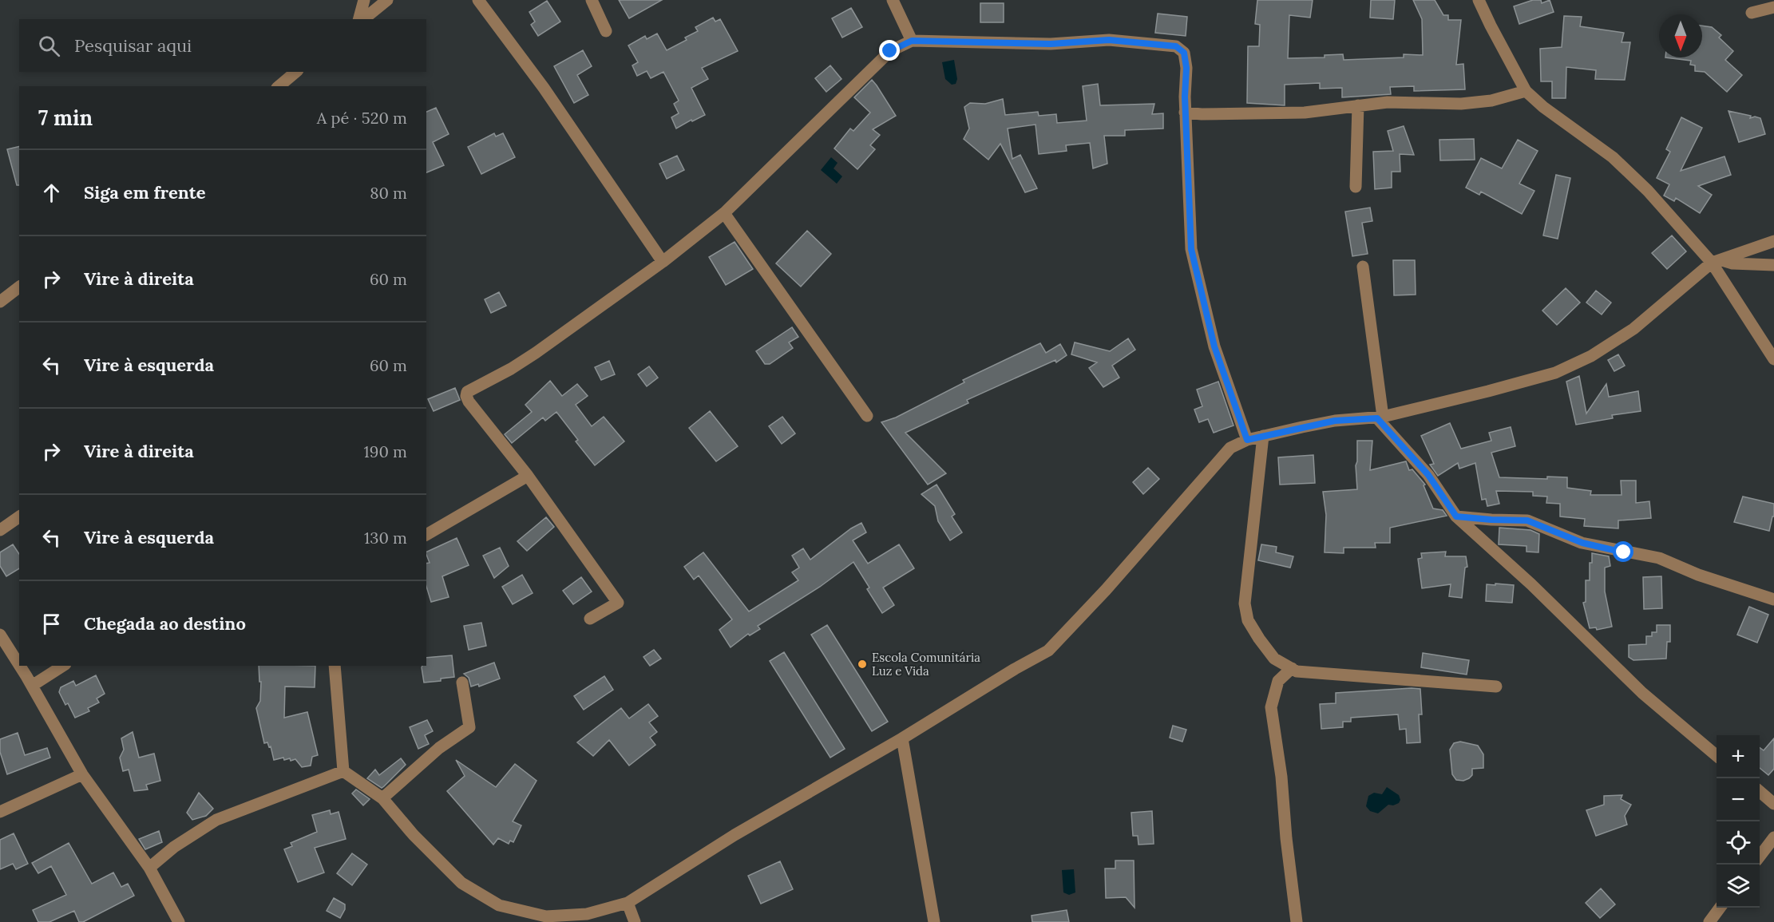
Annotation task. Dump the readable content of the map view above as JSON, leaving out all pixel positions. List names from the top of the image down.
{
  "places": ["Escola Comunitária Luz e Vida"],
  "north": "bottom",
  "page": {
    "search": "Pesquisar aqui",
    "heading": ["7 min", "A pé · 520 m"],
    "list": [
      ["Siga em frente", "80 m"],
      ["Vire à direita", "60 m"],
      ["Vire à esquerda", "60 m"],
      ["Vire à direita", "190 m"],
      ["Vire à esquerda", "130 m"],
      "Chegada ao destino"
    ],
    "map_buttons": ["+", "−"]
  }
}
